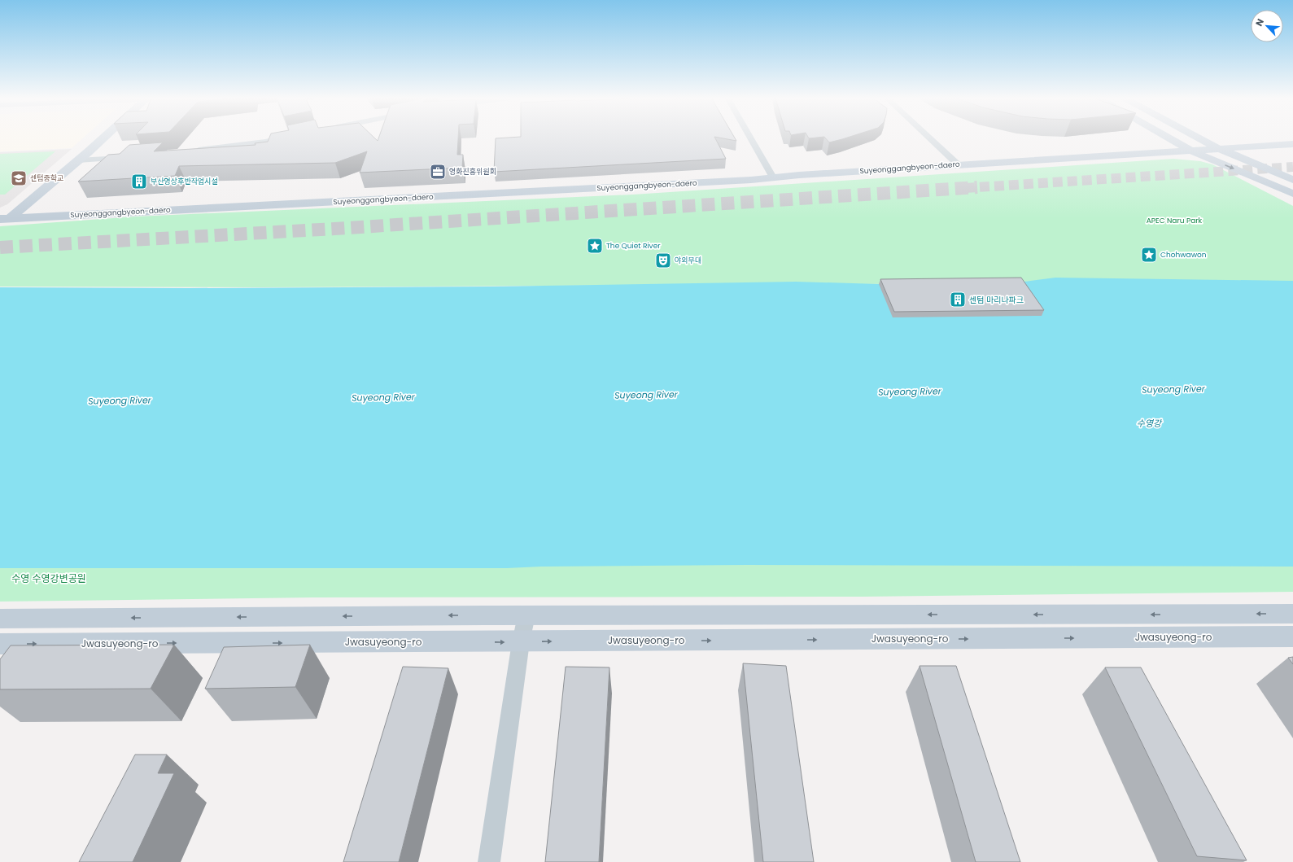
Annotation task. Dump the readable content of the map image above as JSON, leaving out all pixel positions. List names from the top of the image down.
{
  "streets": {
    "main road": ["Suyeonggangbyeon-daero", "Jwasuyeong-ro"]
  },
  "water": ["Suyeong River", "수영강"],
  "parks": ["APEC Naru Park", "수영 수영강변공원"],
  "places": {
    "office": ["영화진흥위원회"],
    "school or university": ["센텀중학교"],
    "building": ["부산영상후반작업시설", "센텀 마리나파크"],
    "place": ["The Quiet River", "Chohwawon"],
    "theatre": ["야외무대"]
  },
  "north": "top left"
}
